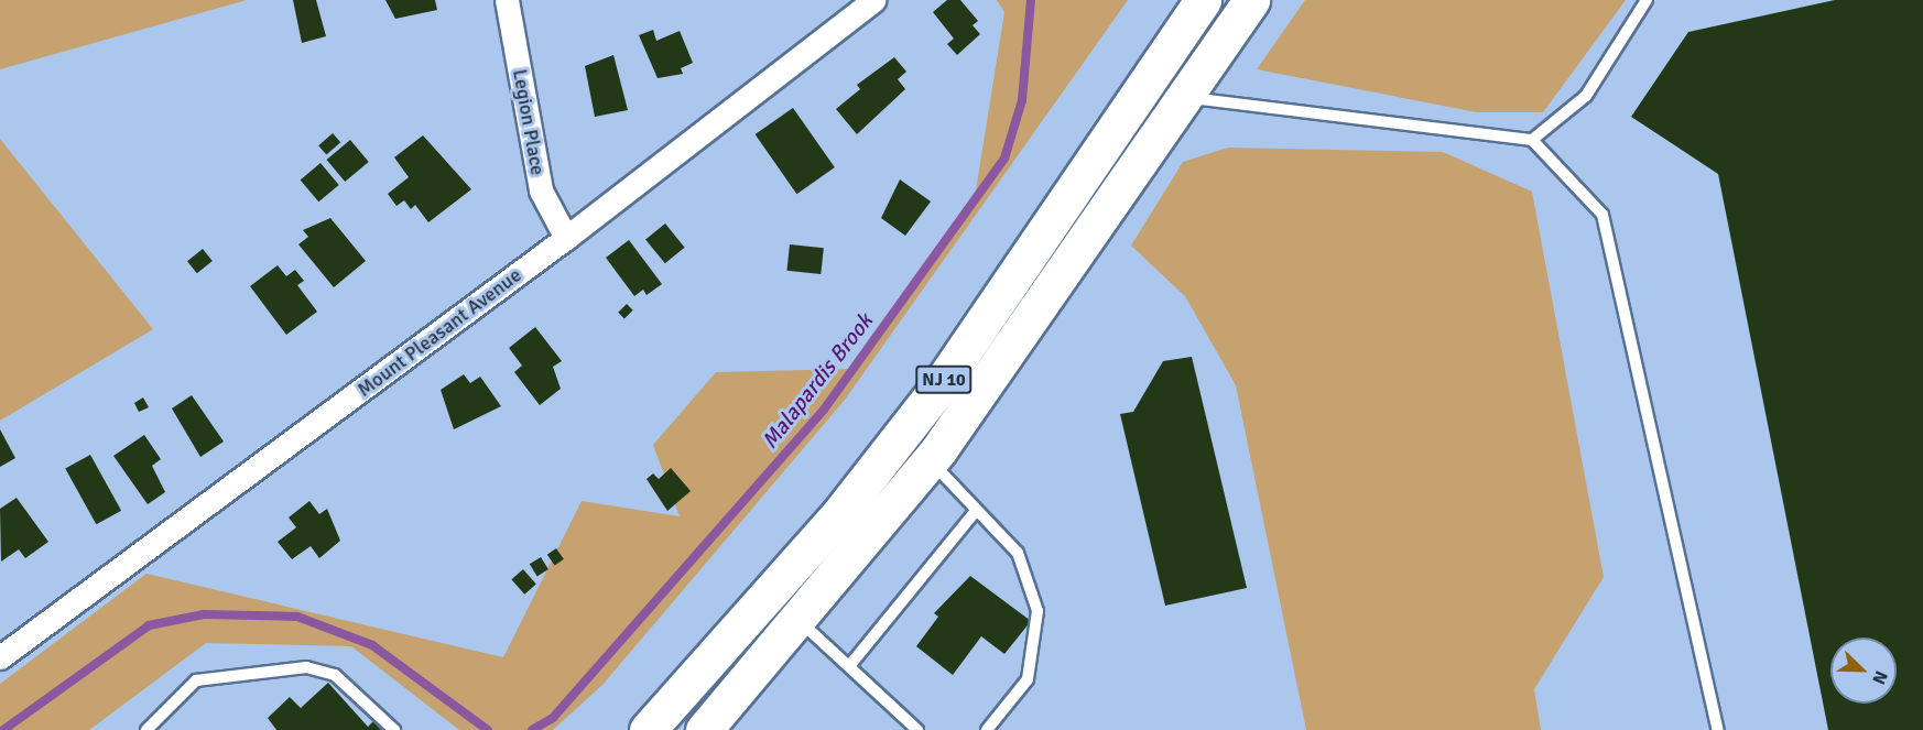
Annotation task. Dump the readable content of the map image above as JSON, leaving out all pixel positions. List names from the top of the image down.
{
  "streets": {
    "main road": ["NJ 10"],
    "street": ["Legion Place", "Mount Pleasant Avenue"]
  },
  "crossings": [
    ["Legion Place", "Mount Pleasant Avenue"]
  ],
  "water": ["Malapardis Brook"],
  "north": "bottom right"
}
